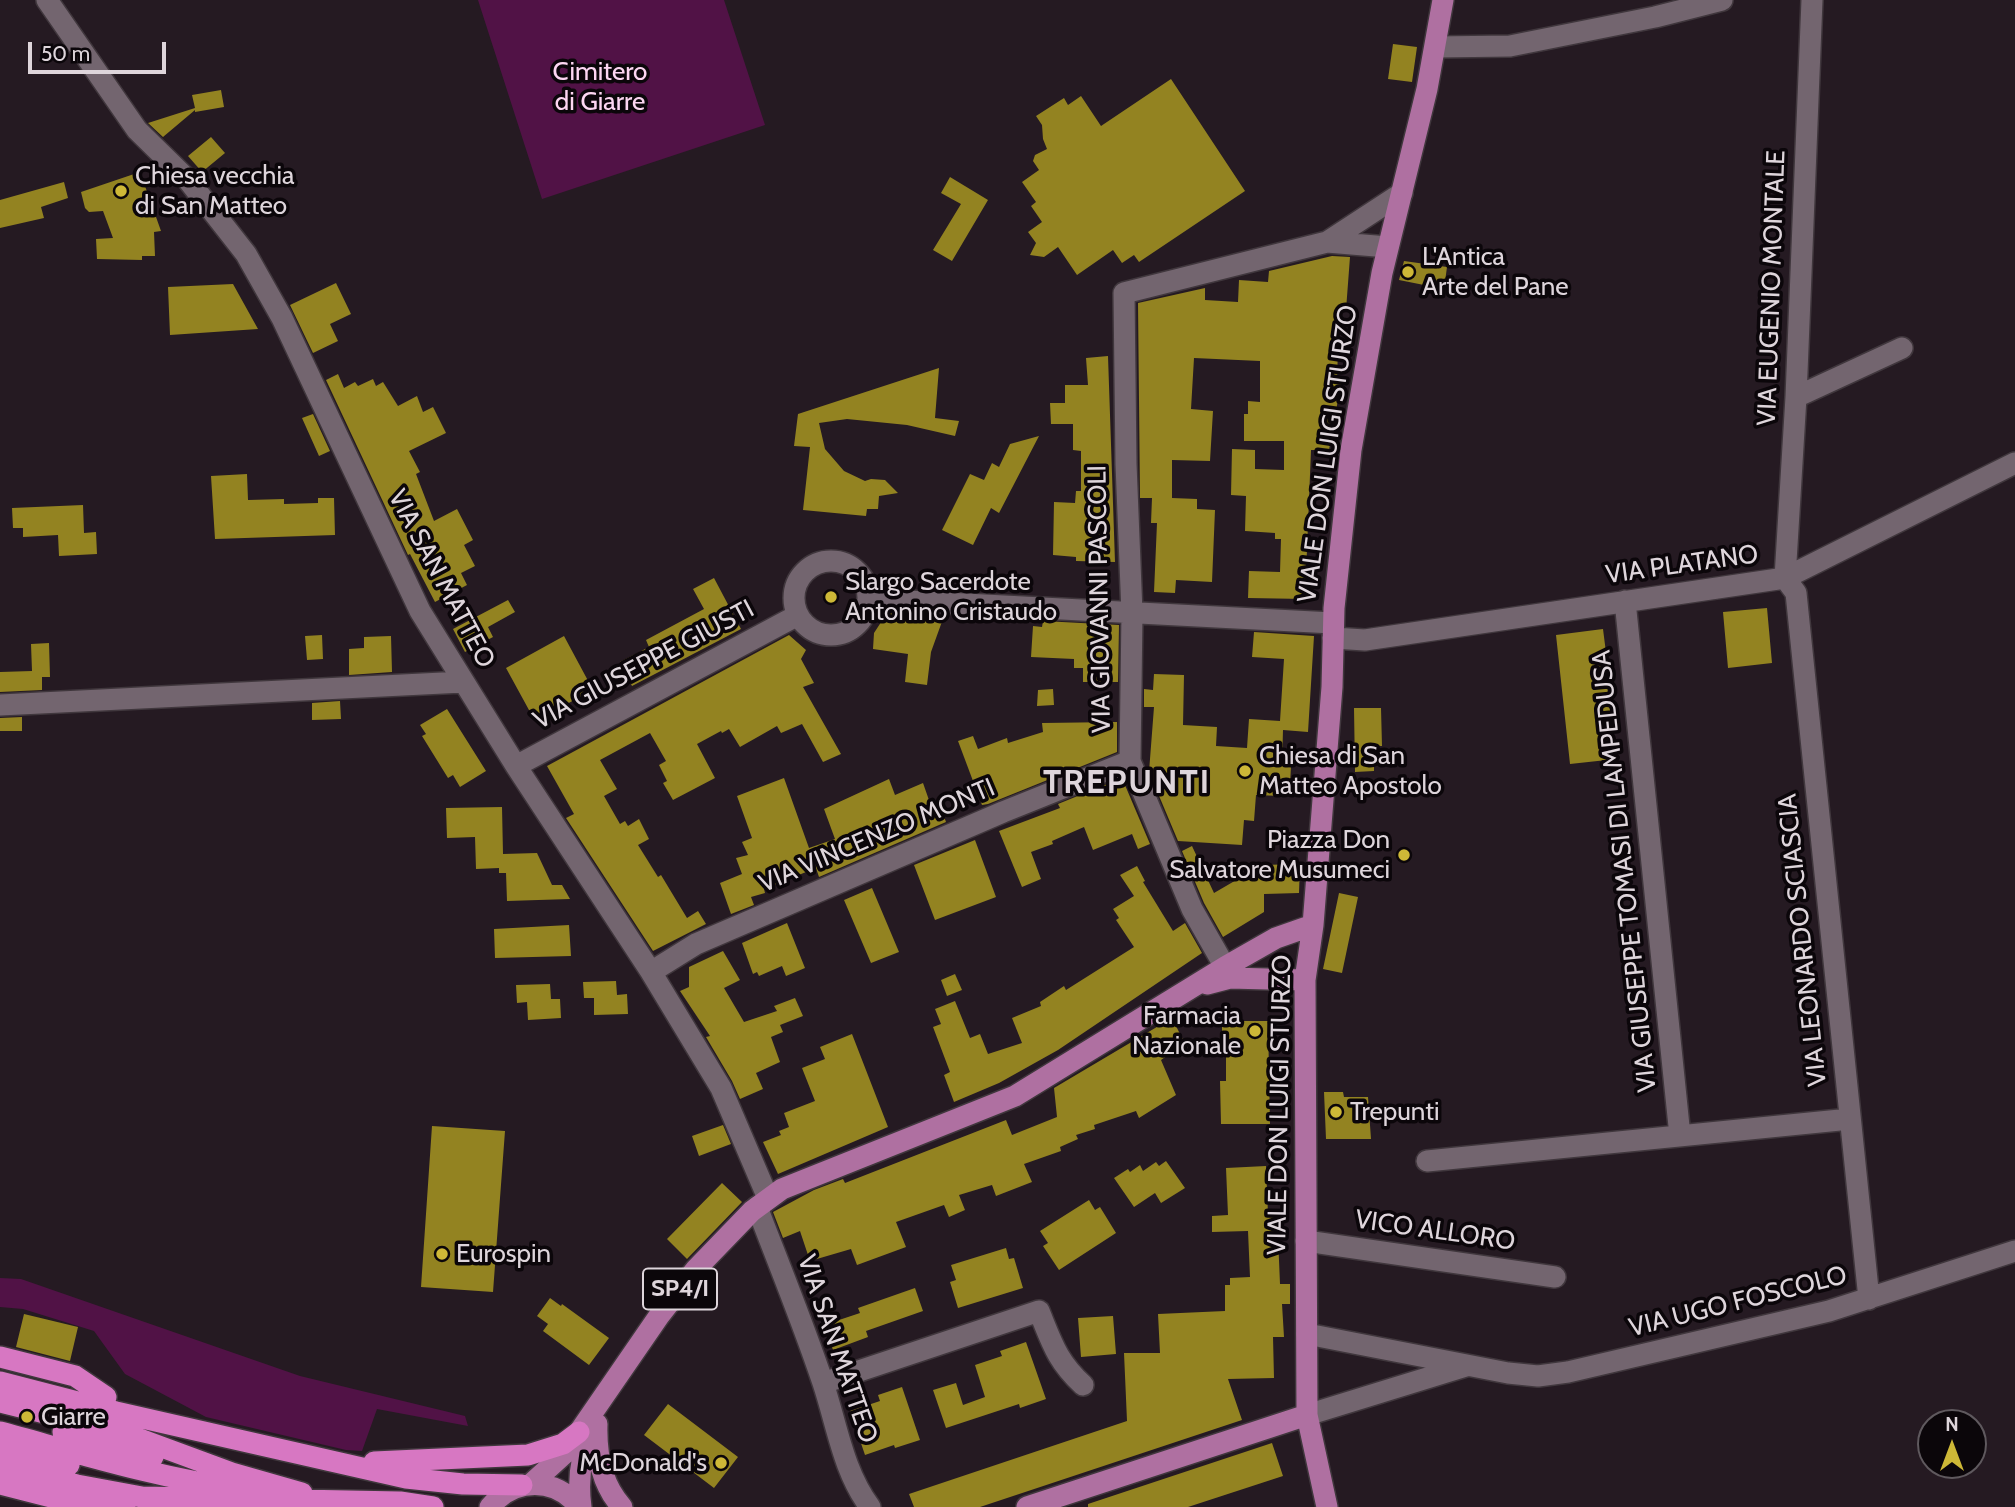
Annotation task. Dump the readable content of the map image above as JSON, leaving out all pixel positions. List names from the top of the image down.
{
  "streets": {
    "main road": ["VIALE DON LUIGI STURZO", "SP4/I"],
    "street": [
      "VIA EUGENIO MONTALE",
      "VIA PLATANO",
      "VIA SAN MATTEO",
      "VIA GIOVANNI PASCOLI",
      "VIA GIUSEPPE GIUSTI",
      "VIA VINCENZO MONTI",
      "VIA GIUSEPPE TOMASI DI LAMPEDUSA",
      "VIA LEONARDO SCIASCIA",
      "VICO ALLORO",
      "VIA UGO FOSCOLO"
    ]
  },
  "crossings": [
    ["VIA EUGENIO MONTALE", "VIA PLATANO"],
    ["VIA EUGENIO MONTALE", "VIA LEONARDO SCIASCIA"],
    ["VIALE DON LUIGI STURZO", "VIA PLATANO"],
    ["VIALE DON LUIGI STURZO", "VICO ALLORO"],
    ["VIALE DON LUIGI STURZO", "VIA UGO FOSCOLO"],
    ["VIA PLATANO", "VIA GIUSEPPE TOMASI DI LAMPEDUSA"],
    ["VIA PLATANO", "VIA LEONARDO SCIASCIA"],
    ["VIA SAN MATTEO", "VIA GIUSEPPE GIUSTI"],
    ["VIA SAN MATTEO", "VIA VINCENZO MONTI"],
    ["VIA SAN MATTEO", "SP4/I"],
    ["VIA GIOVANNI PASCOLI", "VIA VINCENZO MONTI"],
    ["VIA LEONARDO SCIASCIA", "VIA UGO FOSCOLO"]
  ],
  "districts": ["TREPUNTI"],
  "parks": ["Cimitero di Giarre"],
  "places": [
    "Chiesa vecchia di San Matteo",
    "L'Antica Arte del Pane",
    "Slargo Sacerdote Antonino Cristaudo",
    "Chiesa di San Matteo Apostolo",
    "Piazza Don Salvatore Musumeci",
    "Farmacia Nazionale",
    "Trepunti",
    "Eurospin",
    "Giarre",
    "McDonald's"
  ],
  "scale_bar": "50 m",
  "north": "top"
}
